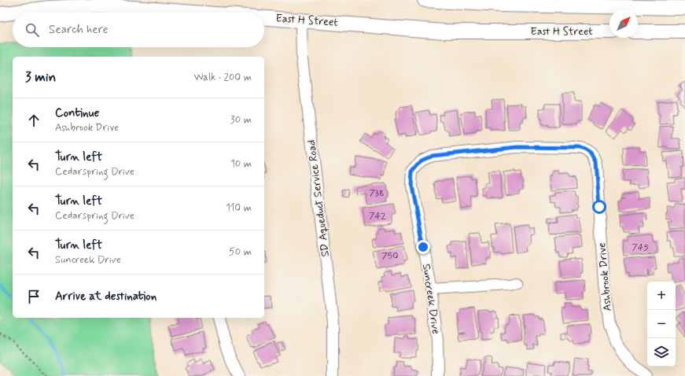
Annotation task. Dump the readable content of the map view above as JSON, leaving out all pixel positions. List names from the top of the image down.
{
  "streets": {
    "main road": ["East H Street"],
    "street": ["SD Aqueduct Service Road", "Ashbrook Drive", "Suncreek Drive"]
  },
  "crossings": [
    ["East H Street", "SD Aqueduct Service Road"],
    ["Ashbrook Drive", "Suncreek Drive"]
  ],
  "house_numbers": [
    "738",
    "742",
    "745",
    "750"
  ],
  "north": "top right",
  "page": {
    "search": "Search here",
    "heading": ["3 min", "Walk · 200 m"],
    "list": [
      ["Continue", "Ashbrook Drive", "30 m"],
      ["Turn left", "Cedarspring Drive", "10 m"],
      ["Turn left", "Cedarspring Drive", "110 m"],
      ["Turn left", "Suncreek Drive", "50 m"],
      "Arrive at destination"
    ],
    "map_buttons": ["+", "−"]
  }
}
